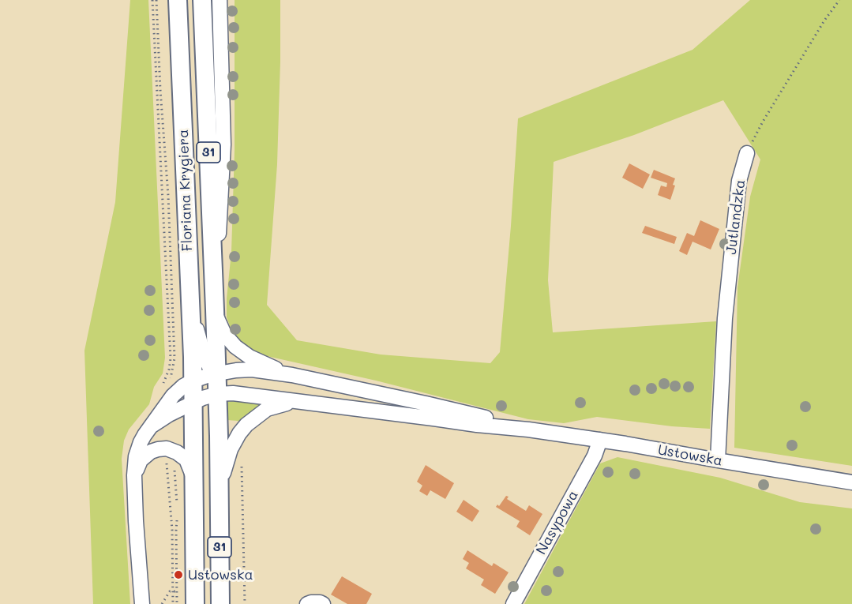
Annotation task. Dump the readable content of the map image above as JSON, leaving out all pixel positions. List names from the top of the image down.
{
  "streets": {
    "main road": ["31", "Floriana Krygiera"],
    "street": ["Jutlandzka", "Ustowska", "Nasypowa"]
  },
  "crossings": [
    ["Floriana Krygiera", "Ustowska"],
    ["Jutlandzka", "Ustowska"],
    ["Ustowska", "Nasypowa"]
  ],
  "places": ["Ustowska"]
}
